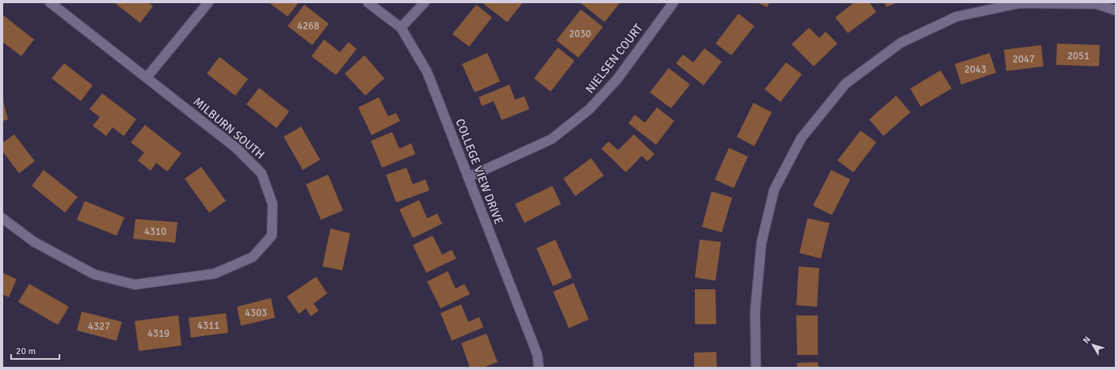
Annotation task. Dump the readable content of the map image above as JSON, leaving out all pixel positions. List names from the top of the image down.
{
  "streets": {
    "street": ["NIELSEN COURT", "MILBURN SOUTH", "COLLEGE VIEW DRIVE"]
  },
  "crossings": [
    ["NIELSEN COURT", "COLLEGE VIEW DRIVE"]
  ],
  "house_numbers": [
    "4268",
    "2030",
    "2051",
    "2047",
    "2043",
    "4310",
    "4303",
    "4311",
    "4327",
    "4319"
  ],
  "scale_bar": "20 m",
  "north": "top left"
}
